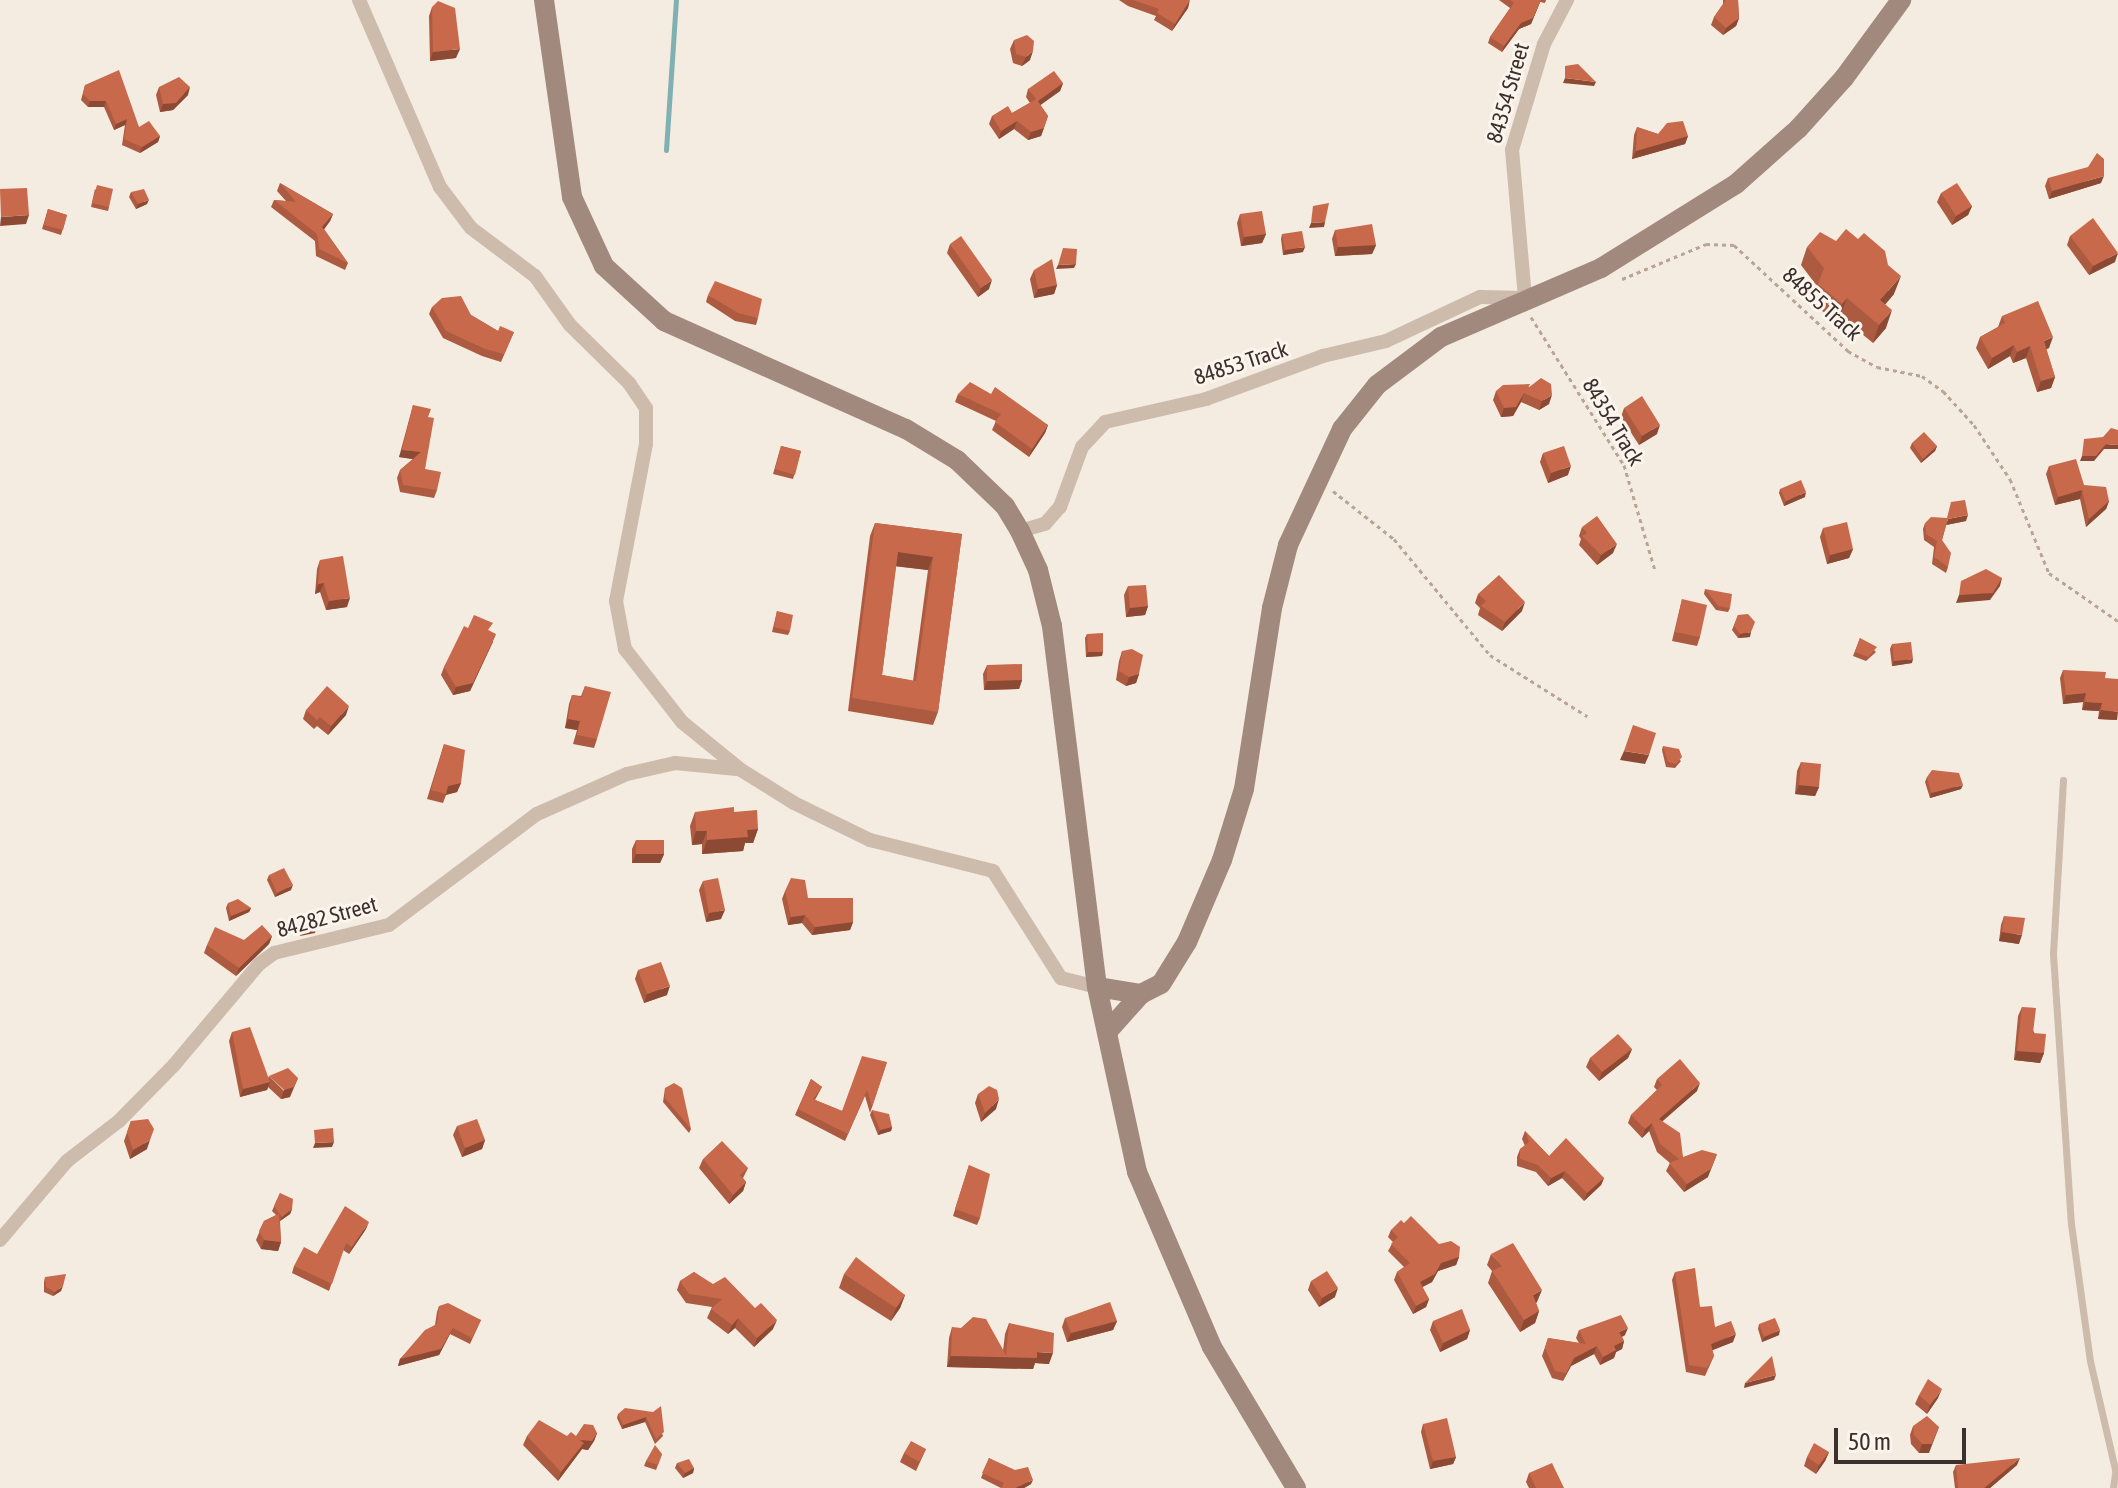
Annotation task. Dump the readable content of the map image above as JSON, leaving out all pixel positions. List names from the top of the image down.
{
  "streets": {
    "street": ["84354 Street", "84853 Track", "84282 Street"],
    "path": ["84855 Track", "84354 Track"]
  },
  "crossings": [
    ["84354 Street", "84853 Track"],
    ["84354 Street", "84354 Track"],
    ["84853 Track", "84354 Track"]
  ],
  "scale_bar": "50 m"
}
